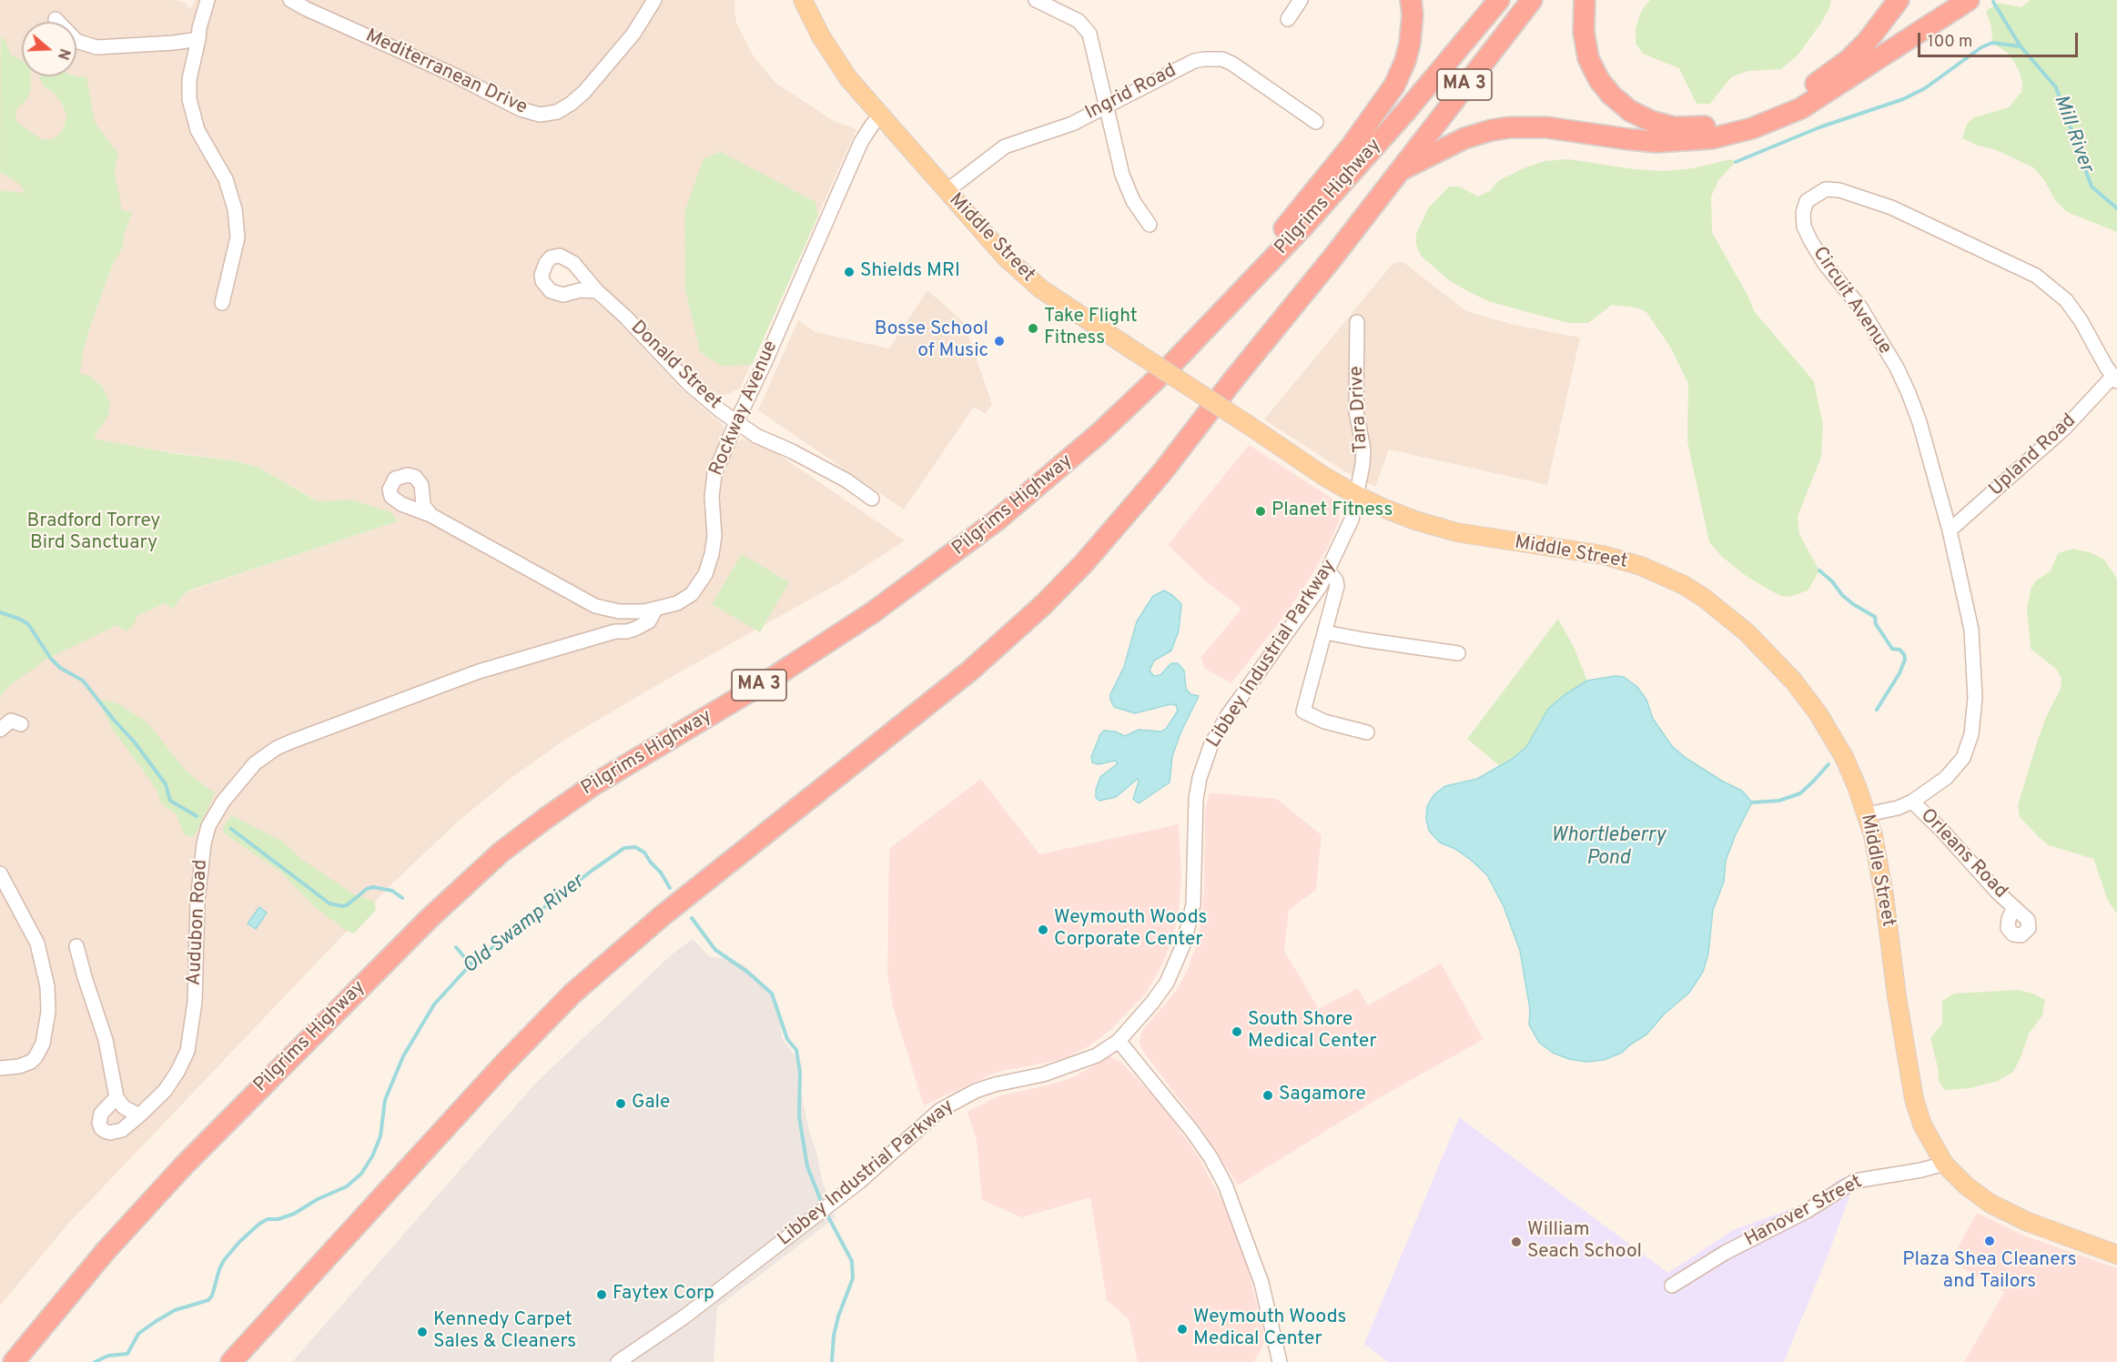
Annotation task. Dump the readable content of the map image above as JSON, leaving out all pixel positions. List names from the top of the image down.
{
  "streets": {
    "highway": ["MA 3", "Pilgrims Highway"],
    "main road": ["Middle Street"],
    "street": [
      "Mediterranean Drive",
      "Ingrid Road",
      "Circuit Avenue",
      "Donald Street",
      "Rockway Avenue",
      "Tara Drive",
      "Upland Road",
      "Libbey Industrial Parkway",
      "Orleans Road",
      "Audubon Road",
      "Hanover Street"
    ]
  },
  "crossings": [
    ["Ingrid Road", "Middle Street"],
    ["Middle Street", "Circuit Avenue"],
    ["Middle Street", "Rockway Avenue"],
    ["Middle Street", "Tara Drive"],
    ["Middle Street", "Libbey Industrial Parkway"],
    ["Middle Street", "Hanover Street"],
    ["Circuit Avenue", "Upland Road"],
    ["Circuit Avenue", "Orleans Road"],
    ["Donald Street", "Rockway Avenue"],
    ["Rockway Avenue", "Audubon Road"],
    ["Tara Drive", "Libbey Industrial Parkway"]
  ],
  "water": ["Mill River", "Whortleberry Pond", "Old Swamp River"],
  "parks": ["Bradford Torrey Bird Sanctuary"],
  "places": [
    "Shields MRI",
    "Take Flight Fitness",
    "Bosse School of Music",
    "Planet Fitness",
    "Weymouth Woods Corporate Center",
    "South Shore Medical Center",
    "Sagamore",
    "Gale",
    "Plaza Shea Cleaners and Tailors",
    "William Seach School",
    "Faytex Corp",
    "Weymouth Woods Medical Center",
    "Kennedy Carpet Sales & Cleaners"
  ],
  "scale_bar": "100 m",
  "north": "right"
}
